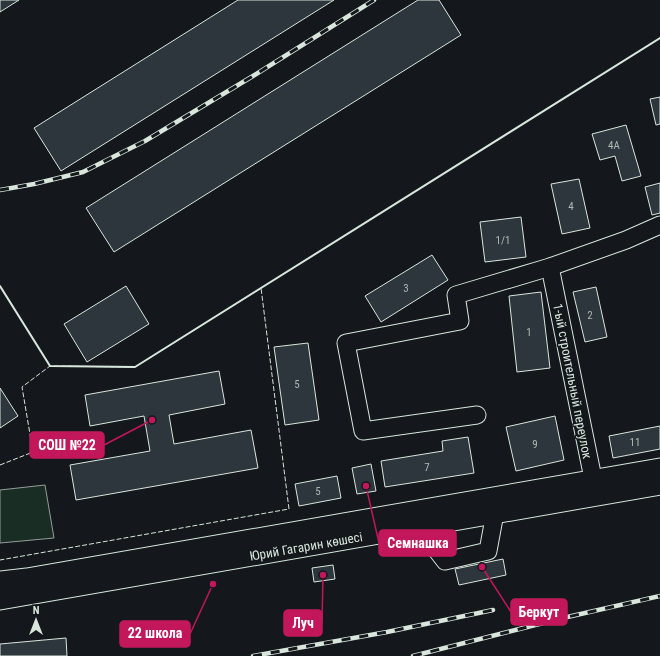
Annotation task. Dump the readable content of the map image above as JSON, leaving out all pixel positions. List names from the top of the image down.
{
  "streets": {
    "main road": ["Юрий Гагарин көшесі"],
    "street": ["1-ый строительный переулок"]
  },
  "crossings": [
    ["1-ый строительный переулок", "Юрий Гагарин көшесі"]
  ],
  "places": [
    "СОШ №22",
    "Семнашка",
    "Беркут",
    "Луч",
    "22 школа"
  ],
  "house_numbers": [
    "4А",
    "4",
    "1/1",
    "3",
    "2",
    "1",
    "5",
    "11",
    "9",
    "7",
    "5"
  ],
  "north": "top"
}
